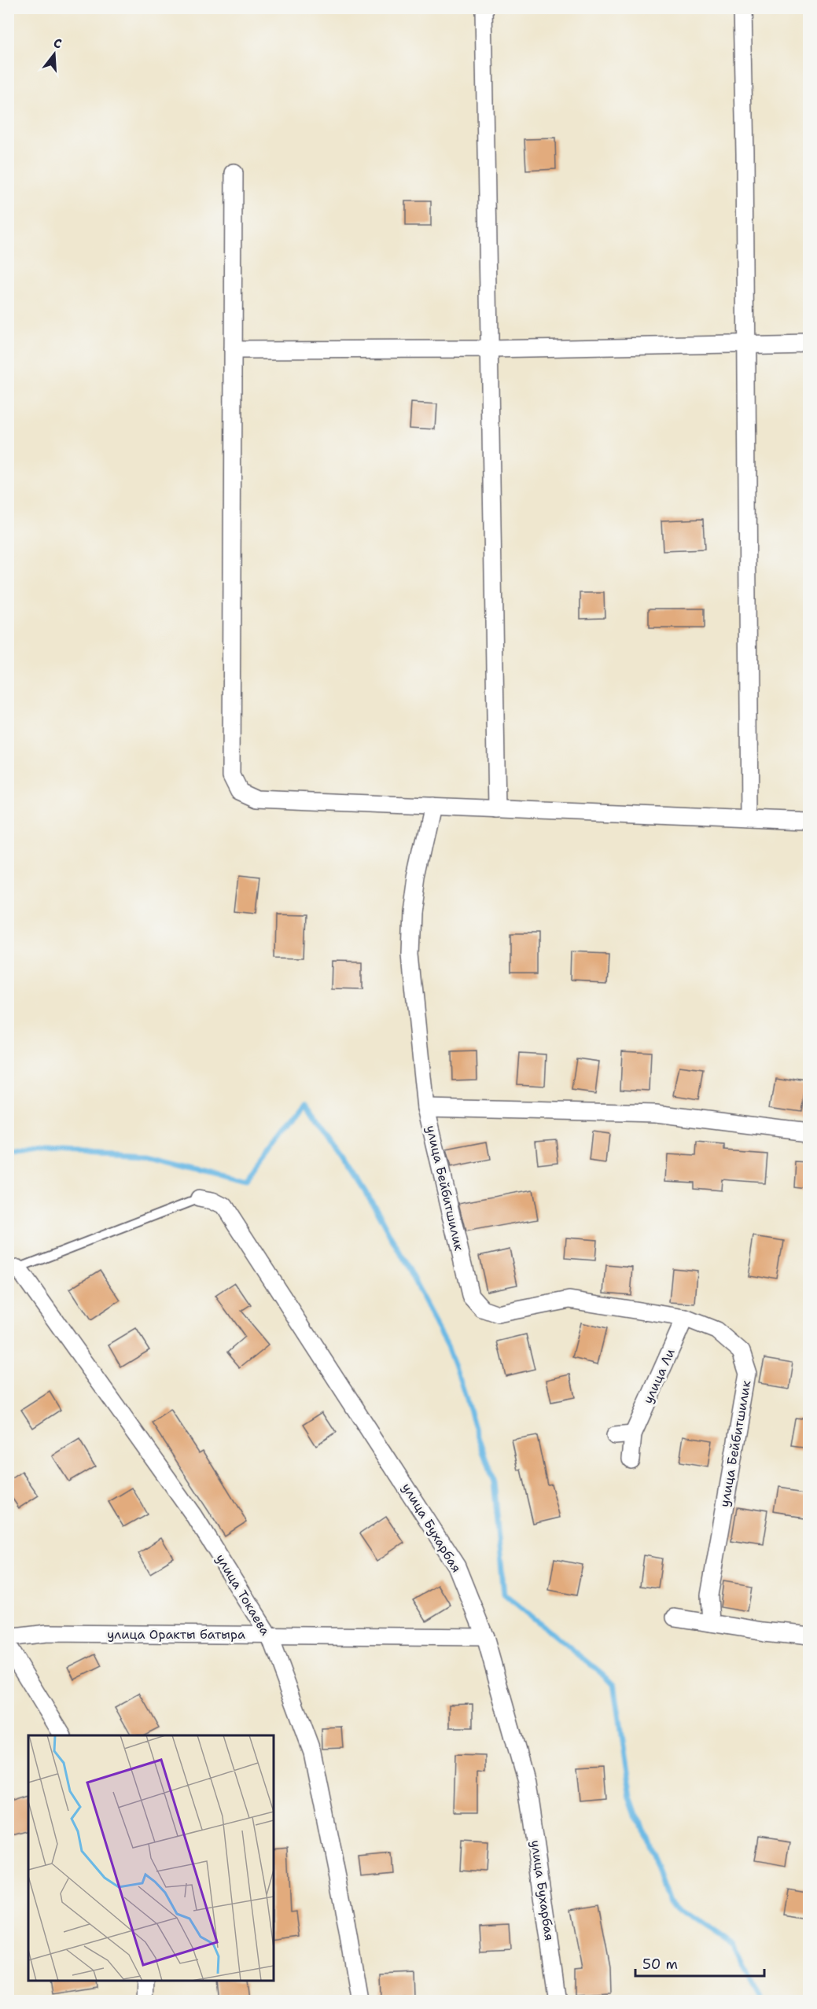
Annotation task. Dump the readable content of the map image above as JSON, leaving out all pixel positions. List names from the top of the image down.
{
  "streets": {
    "street": [
      "улица Бейбитшилик",
      "улица Ли",
      "улица Бухарбая",
      "улица Токаева",
      "улица Оракты батыра"
    ]
  },
  "crossings": [
    ["улица Бейбитшилик", "улица Ли"],
    ["улица Бухарбая", "улица Оракты батыра"],
    ["улица Токаева", "улица Оракты батыра"]
  ],
  "scale_bar": "50 m",
  "north": "top"
}
